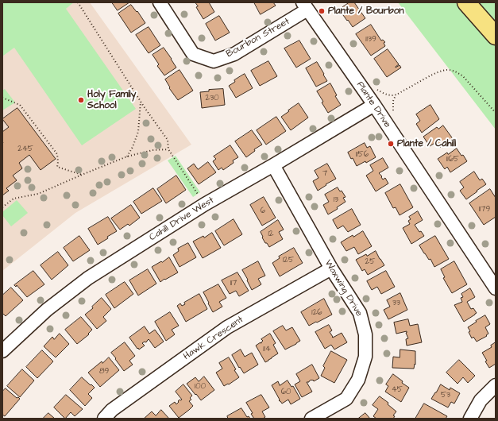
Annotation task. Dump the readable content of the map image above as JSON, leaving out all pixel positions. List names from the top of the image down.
{
  "streets": {
    "street": [
      "Bourbon Street",
      "Plante Drive",
      "Cahill Drive West",
      "Waxwing Drive",
      "Hawk Crescent"
    ]
  },
  "crossings": [
    ["Bourbon Street", "Plante Drive"],
    ["Plante Drive", "Cahill Drive West"],
    ["Cahill Drive West", "Waxwing Drive"],
    ["Waxwing Drive", "Hawk Crescent"]
  ],
  "places": ["Plante / Bourbon", "Holy Family School", "Plante / Cahill"],
  "house_numbers": [
    "1139",
    "230",
    "245",
    "1156",
    "1165",
    "7",
    "13",
    "1179",
    "6",
    "12",
    "125",
    "25",
    "117",
    "33",
    "126",
    "114",
    "89",
    "100",
    "45",
    "60",
    "53"
  ]
}
